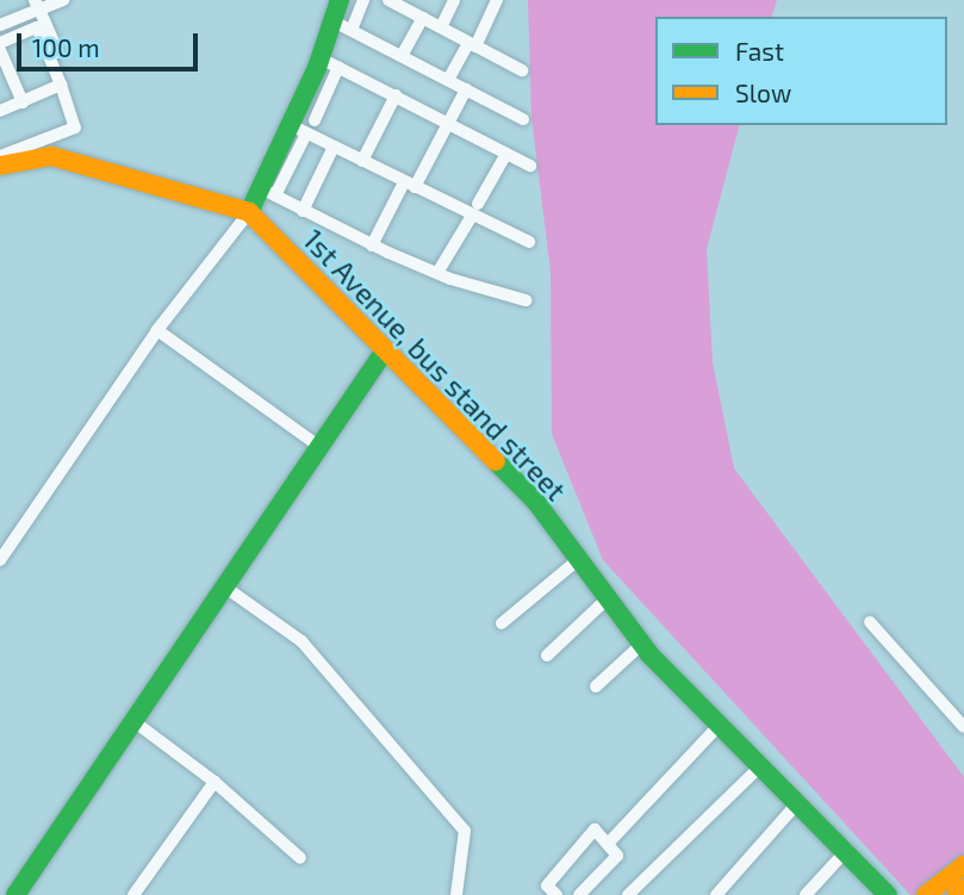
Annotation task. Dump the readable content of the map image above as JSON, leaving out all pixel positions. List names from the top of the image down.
{
  "streets": {
    "street": ["1st Avenue, bus stand street"]
  },
  "legend": ["Fast", "Slow"],
  "scale_bar": "100 m"
}
